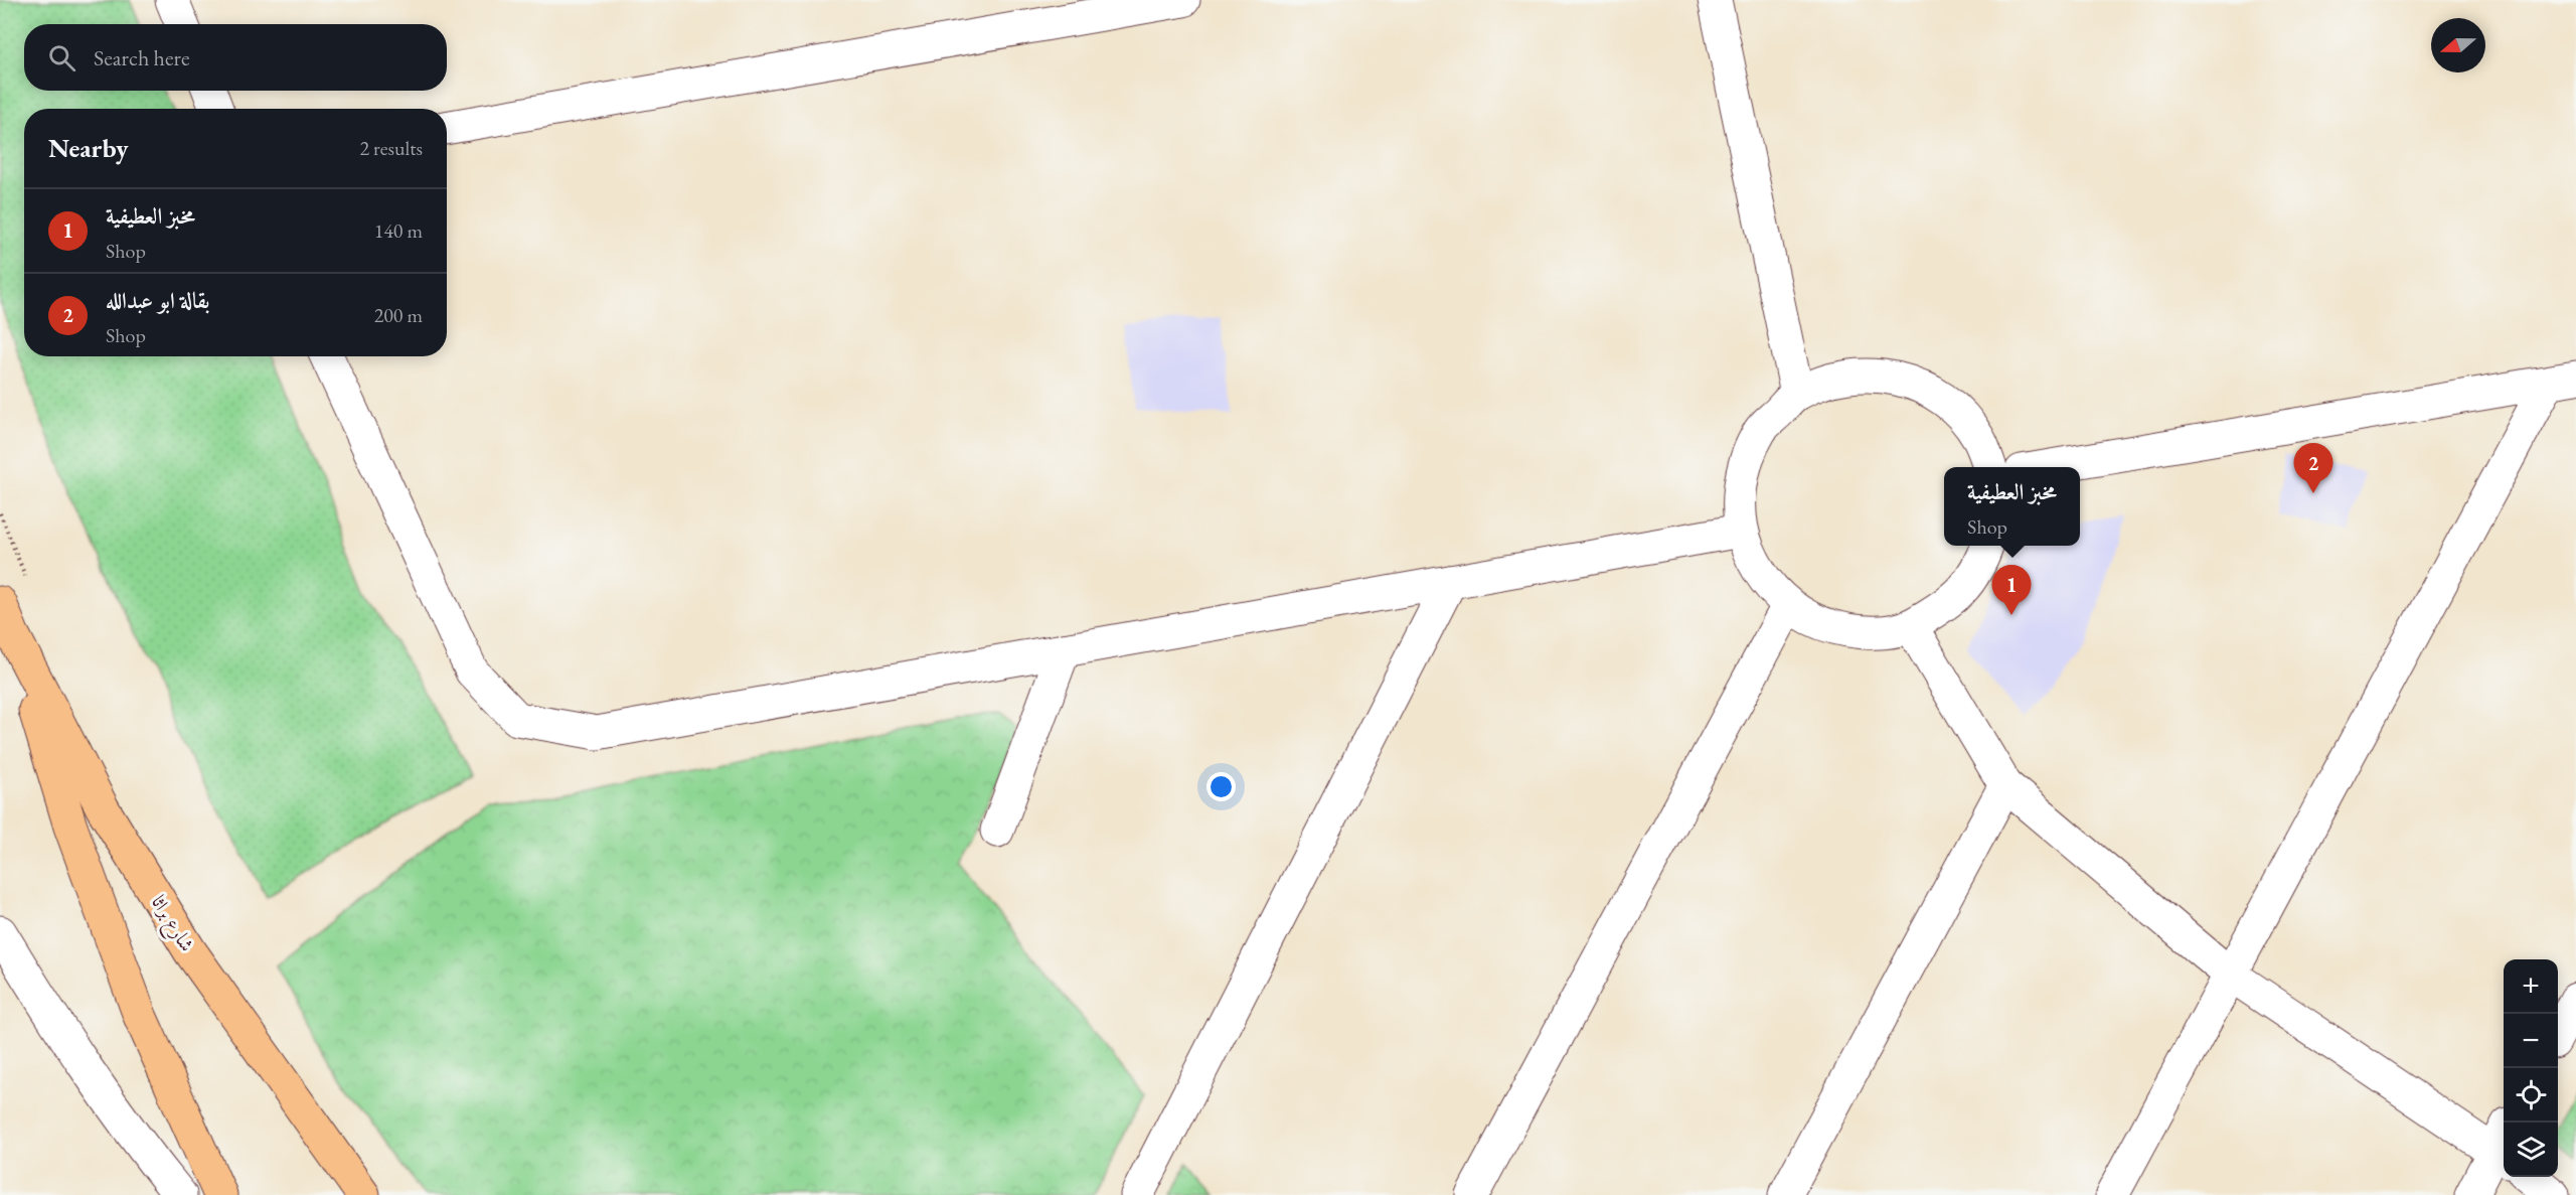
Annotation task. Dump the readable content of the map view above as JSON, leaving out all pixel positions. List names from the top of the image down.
{
  "streets": {
    "main road": ["شارع براثا"]
  },
  "north": "left",
  "page": {
    "search": "Search here",
    "heading": ["Nearby", "2 results"],
    "list": [
      {
        "mark": "1",
        "name": "مخبز العطيفية",
        "note": "Shop",
        "value": "140 m"
      },
      {
        "mark": "2",
        "name": "بقالة ابو عبدالله",
        "note": "Shop",
        "value": "200 m"
      }
    ],
    "pins": ["2", "1"],
    "popup": ["مخبز العطيفية", "Shop"],
    "map_buttons": ["+", "−"]
  }
}
